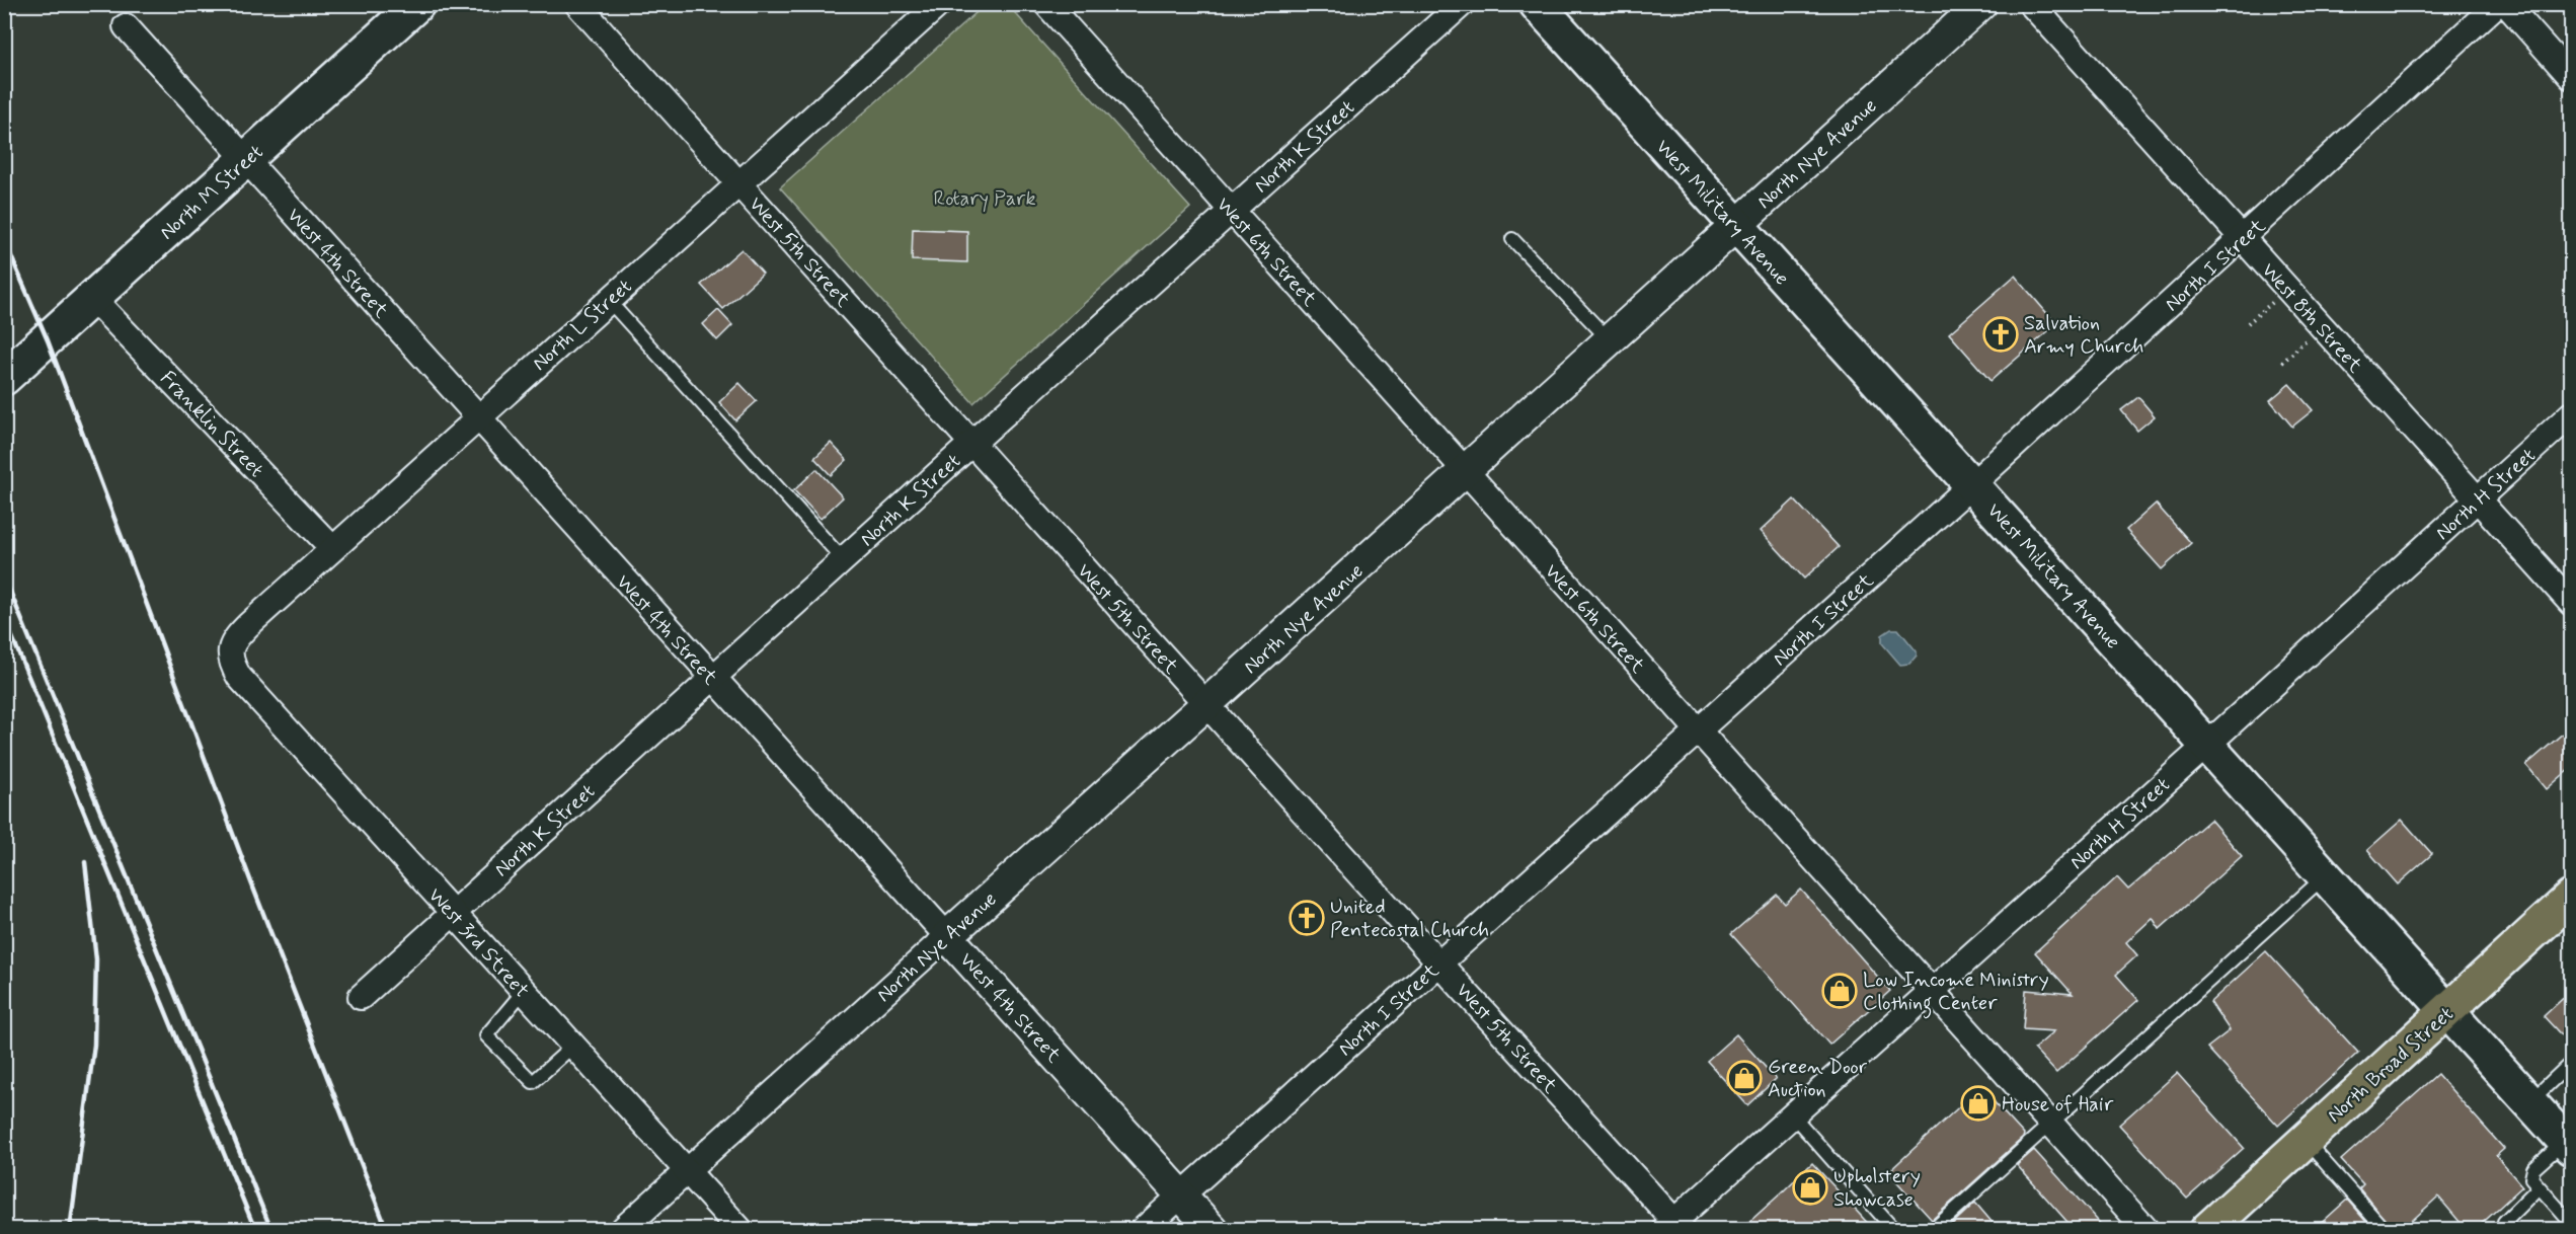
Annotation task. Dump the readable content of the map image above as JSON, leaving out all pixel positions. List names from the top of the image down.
{
  "streets": {
    "main road": ["North M Street", "West Military Avenue", "North Broad Street"],
    "street": [
      "North K Street",
      "North Nye Avenue",
      "West 5th Street",
      "West 6th Street",
      "West 4th Street",
      "North I Street",
      "West 8th Street",
      "North L Street",
      "Franklin Street",
      "North H Street",
      "West 3rd Street"
    ]
  },
  "crossings": [
    ["North K Street", "West 5th Street"],
    ["North K Street", "West 6th Street"],
    ["North K Street", "West 4th Street"],
    ["North K Street", "West 3rd Street"],
    ["North Nye Avenue", "West Military Avenue"],
    ["North Nye Avenue", "West 5th Street"],
    ["North Nye Avenue", "West 6th Street"],
    ["North Nye Avenue", "West 4th Street"],
    ["North Nye Avenue", "West 3rd Street"],
    ["North M Street", "West 4th Street"],
    ["North M Street", "Franklin Street"],
    ["West Military Avenue", "North I Street"],
    ["West Military Avenue", "North H Street"],
    ["West Military Avenue", "North Broad Street"],
    ["West 5th Street", "North I Street"],
    ["West 5th Street", "North L Street"],
    ["West 5th Street", "North H Street"],
    ["West 6th Street", "North I Street"],
    ["West 6th Street", "North H Street"],
    ["West 4th Street", "North I Street"],
    ["West 4th Street", "North L Street"],
    ["North I Street", "West 8th Street"],
    ["West 8th Street", "North H Street"],
    ["North L Street", "Franklin Street"],
    ["North L Street", "West 3rd Street"]
  ],
  "parks": ["Rotary Park"],
  "places": {
    "church": ["Salvation Army Church", "United Pentecostal Church"],
    "shop": [
      "Low Income Ministry Clothing Center",
      "Green Door Auction",
      "House of Hair",
      "Upholstery Showcase"
    ]
  }
}
